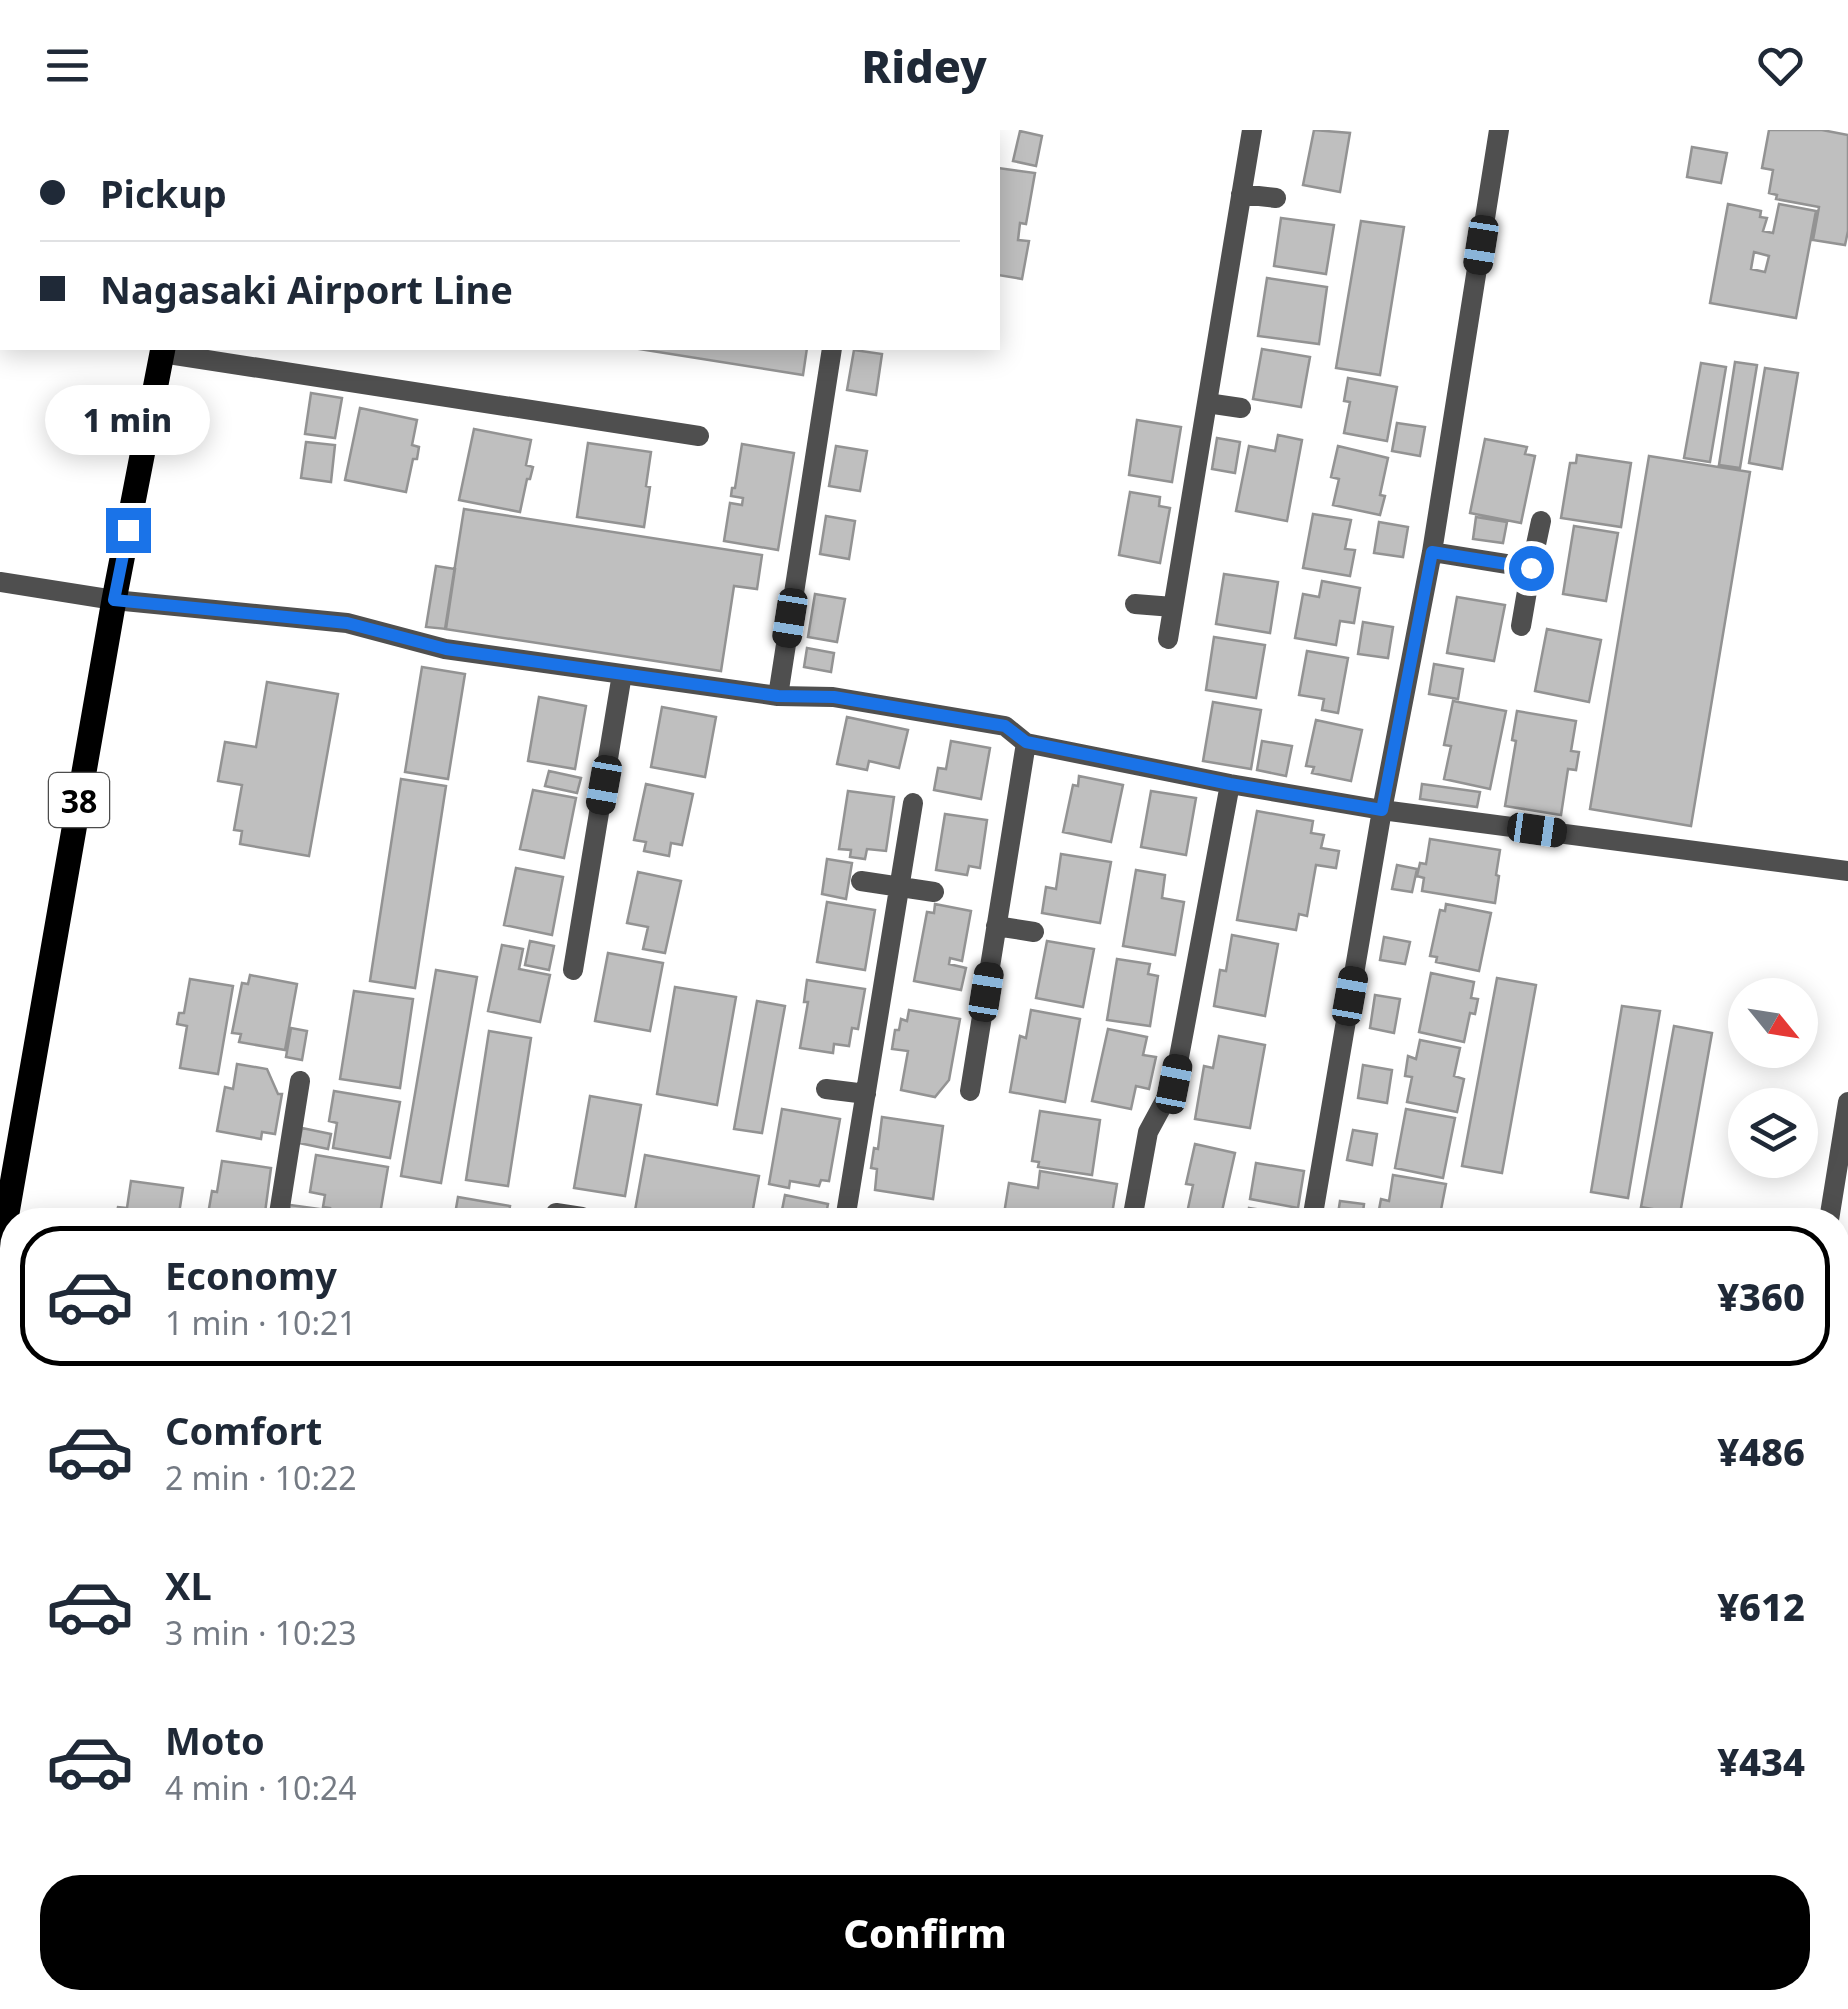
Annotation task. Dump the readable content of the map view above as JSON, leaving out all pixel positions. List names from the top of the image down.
{
  "streets": {
    "main road": ["38"]
  },
  "north": "bottom right",
  "page": {
    "header": "Ridey",
    "banner": ["Pickup", "Nagasaki Airport Line"],
    "bubble": "1 min",
    "list": [
      {
        "name": "Economy",
        "note": "1 min · 10:21",
        "value": "¥360"
      },
      {
        "name": "Comfort",
        "note": "2 min · 10:22",
        "value": "¥486"
      },
      {
        "name": "XL",
        "note": "3 min · 10:23",
        "value": "¥612"
      },
      {
        "name": "Moto",
        "note": "4 min · 10:24",
        "value": "¥434"
      }
    ],
    "buttons": "Confirm"
  }
}
